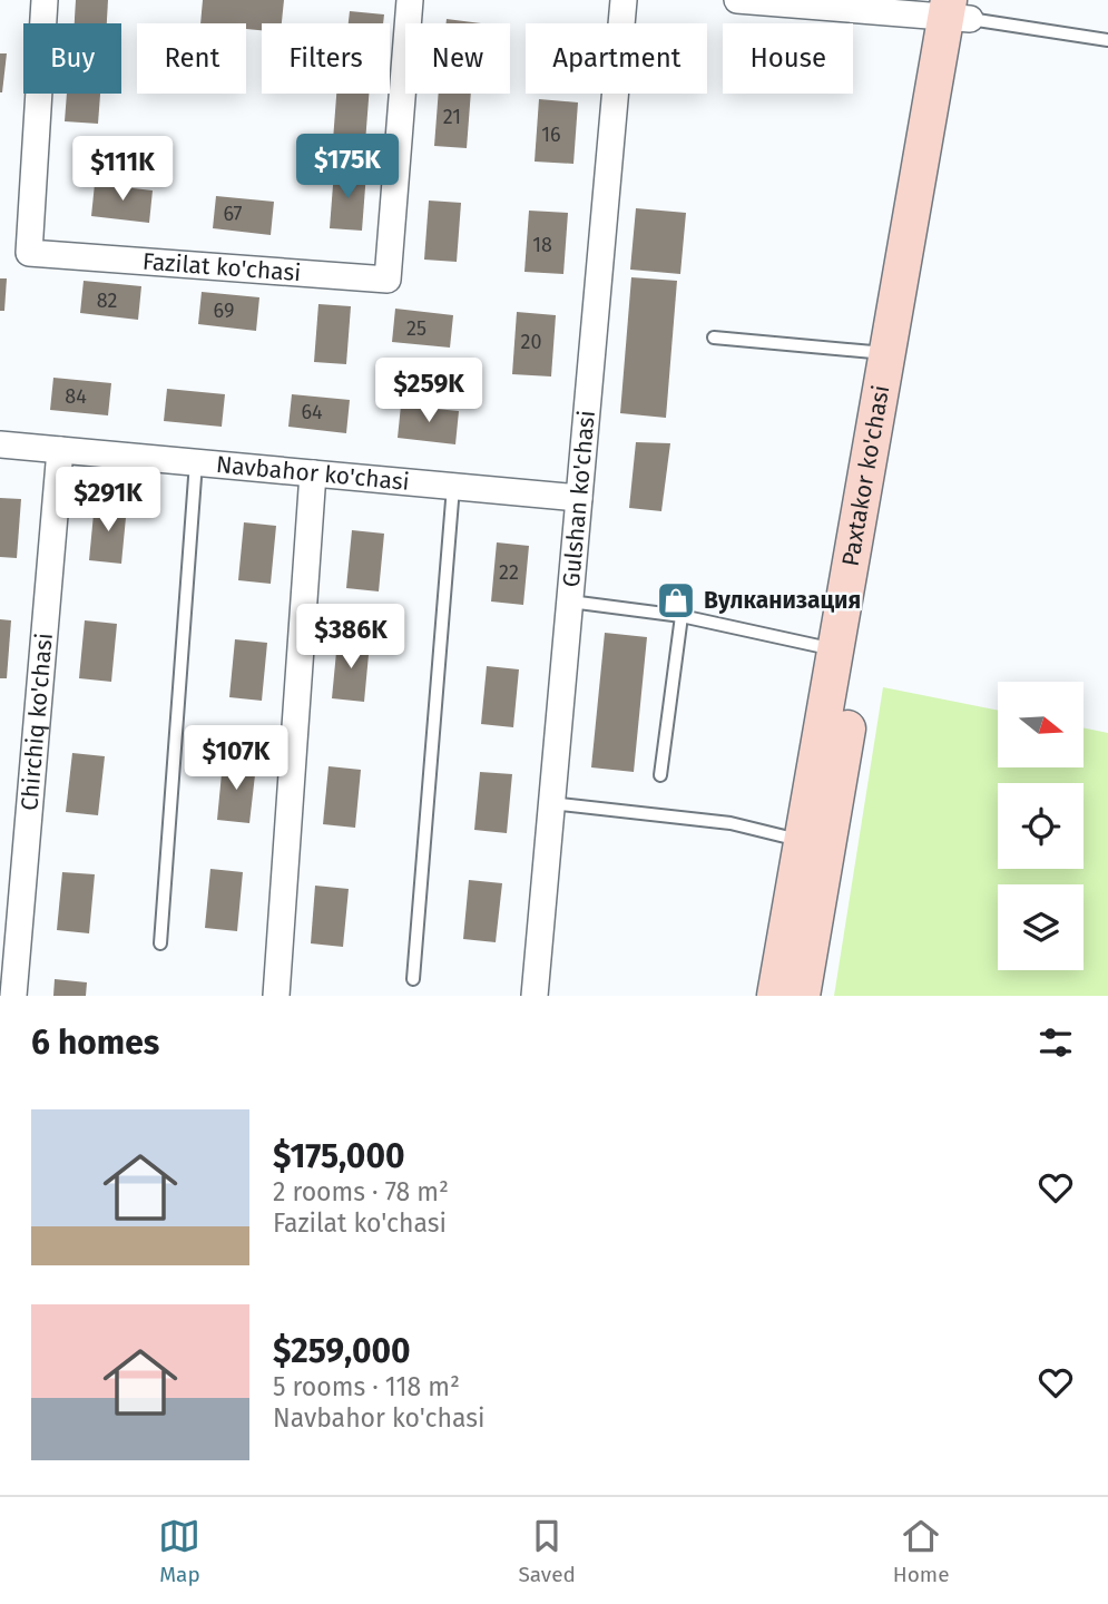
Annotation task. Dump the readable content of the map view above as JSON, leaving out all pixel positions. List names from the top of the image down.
{
  "streets": {
    "main road": ["Paxtakor ko'chasi"],
    "street": [
      "Fazilat ko'chasi",
      "Navbahor ko'chasi",
      "Gulshan ko'chasi",
      "Chirchiq ko'chasi"
    ]
  },
  "crossings": [
    ["Navbahor ko'chasi", "Gulshan ko'chasi"],
    ["Navbahor ko'chasi", "Chirchiq ko'chasi"]
  ],
  "places": {
    "shop": ["Вулканизация"]
  },
  "house_numbers": [
    "21",
    "16",
    "67",
    "18",
    "82",
    "69",
    "25",
    "20",
    "84",
    "64",
    "22"
  ],
  "north": "right",
  "page": {
    "chip": [
      "Buy",
      "Rent",
      "Filters",
      "New",
      "Apartment",
      "House"
    ],
    "price": [
      "$175K",
      "$111K",
      "$259K",
      "$291K",
      "$386K",
      "$107K"
    ],
    "heading": "6 homes",
    "list": [
      {
        "name": "$175,000",
        "note": "2 rooms · 78 m² · Fazilat ko'chasi"
      },
      {
        "name": "$259,000",
        "note": "5 rooms · 118 m² · Navbahor ko'chasi"
      }
    ],
    "tabs": ["Map", "Saved", "Home"]
  }
}
